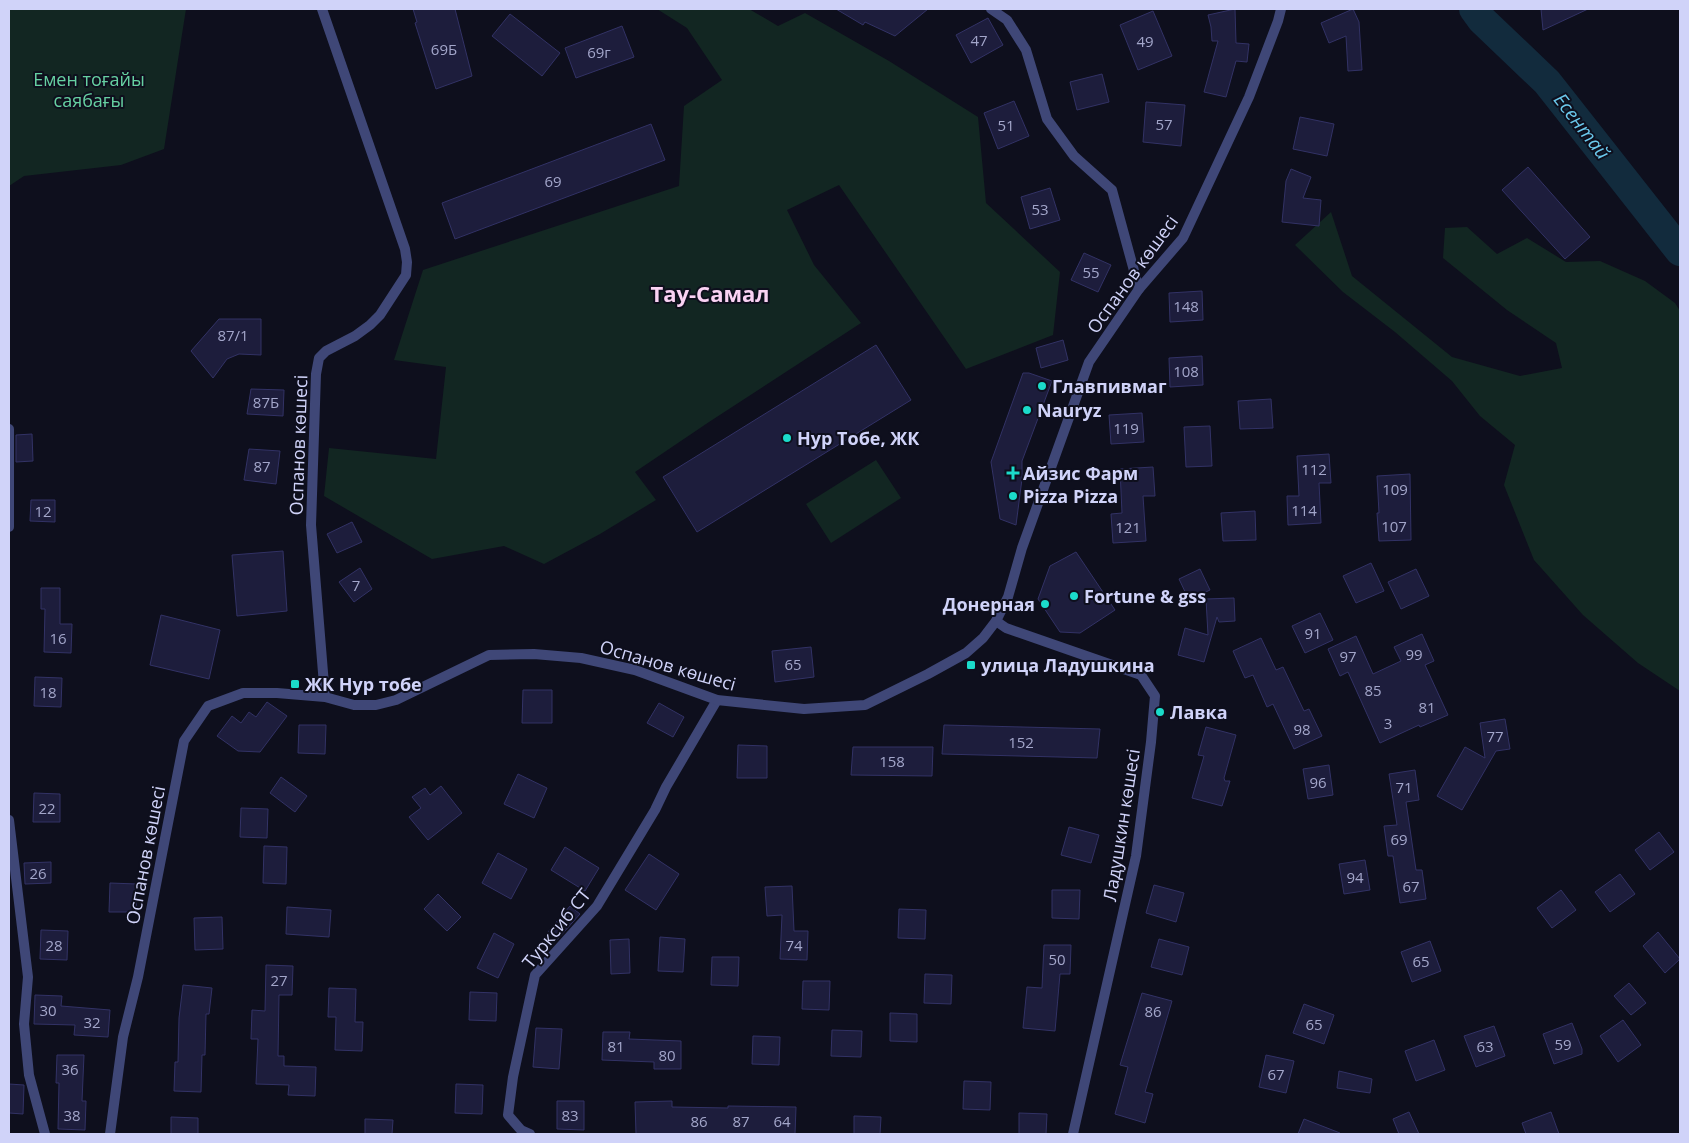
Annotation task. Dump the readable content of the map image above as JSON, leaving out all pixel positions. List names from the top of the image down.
{
  "streets": {
    "street": ["Оспанов көшесі", "Ладушкин көшесі", "Турксиб СТ"]
  },
  "crossings": [
    ["Оспанов көшесі", "Ладушкин көшесі"],
    ["Оспанов көшесі", "Турксиб СТ"]
  ],
  "districts": ["Тау-Самал"],
  "water": ["Есентай"],
  "parks": ["Емен тоғайы саябағы"],
  "places": {
    "other": [
      "Главпивмаг",
      "Nauryz",
      "Нур Тобе, ЖК",
      "Pizza Pizza",
      "Fortune & gss",
      "Донерная",
      "Лавка"
    ],
    "health": ["Айзис Фарм"],
    "transit": ["улица Ладушкина", "ЖК Нур тобе"]
  },
  "house_numbers": [
    "47",
    "49",
    "69Б",
    "69г",
    "57",
    "51",
    "69",
    "53",
    "55",
    "148",
    "87/1",
    "108",
    "87Б",
    "119",
    "87",
    "112",
    "109",
    "114",
    "12",
    "107",
    "121",
    "7",
    "91",
    "16",
    "99",
    "97",
    "65",
    "85",
    "18",
    "81",
    "3",
    "98",
    "77",
    "152",
    "158",
    "96",
    "71",
    "22",
    "69",
    "26",
    "94",
    "67",
    "28",
    "74",
    "50",
    "65",
    "27",
    "30",
    "86",
    "32",
    "65",
    "59",
    "81",
    "63",
    "80",
    "36",
    "67",
    "38",
    "83",
    "86",
    "87",
    "64"
  ]
}
